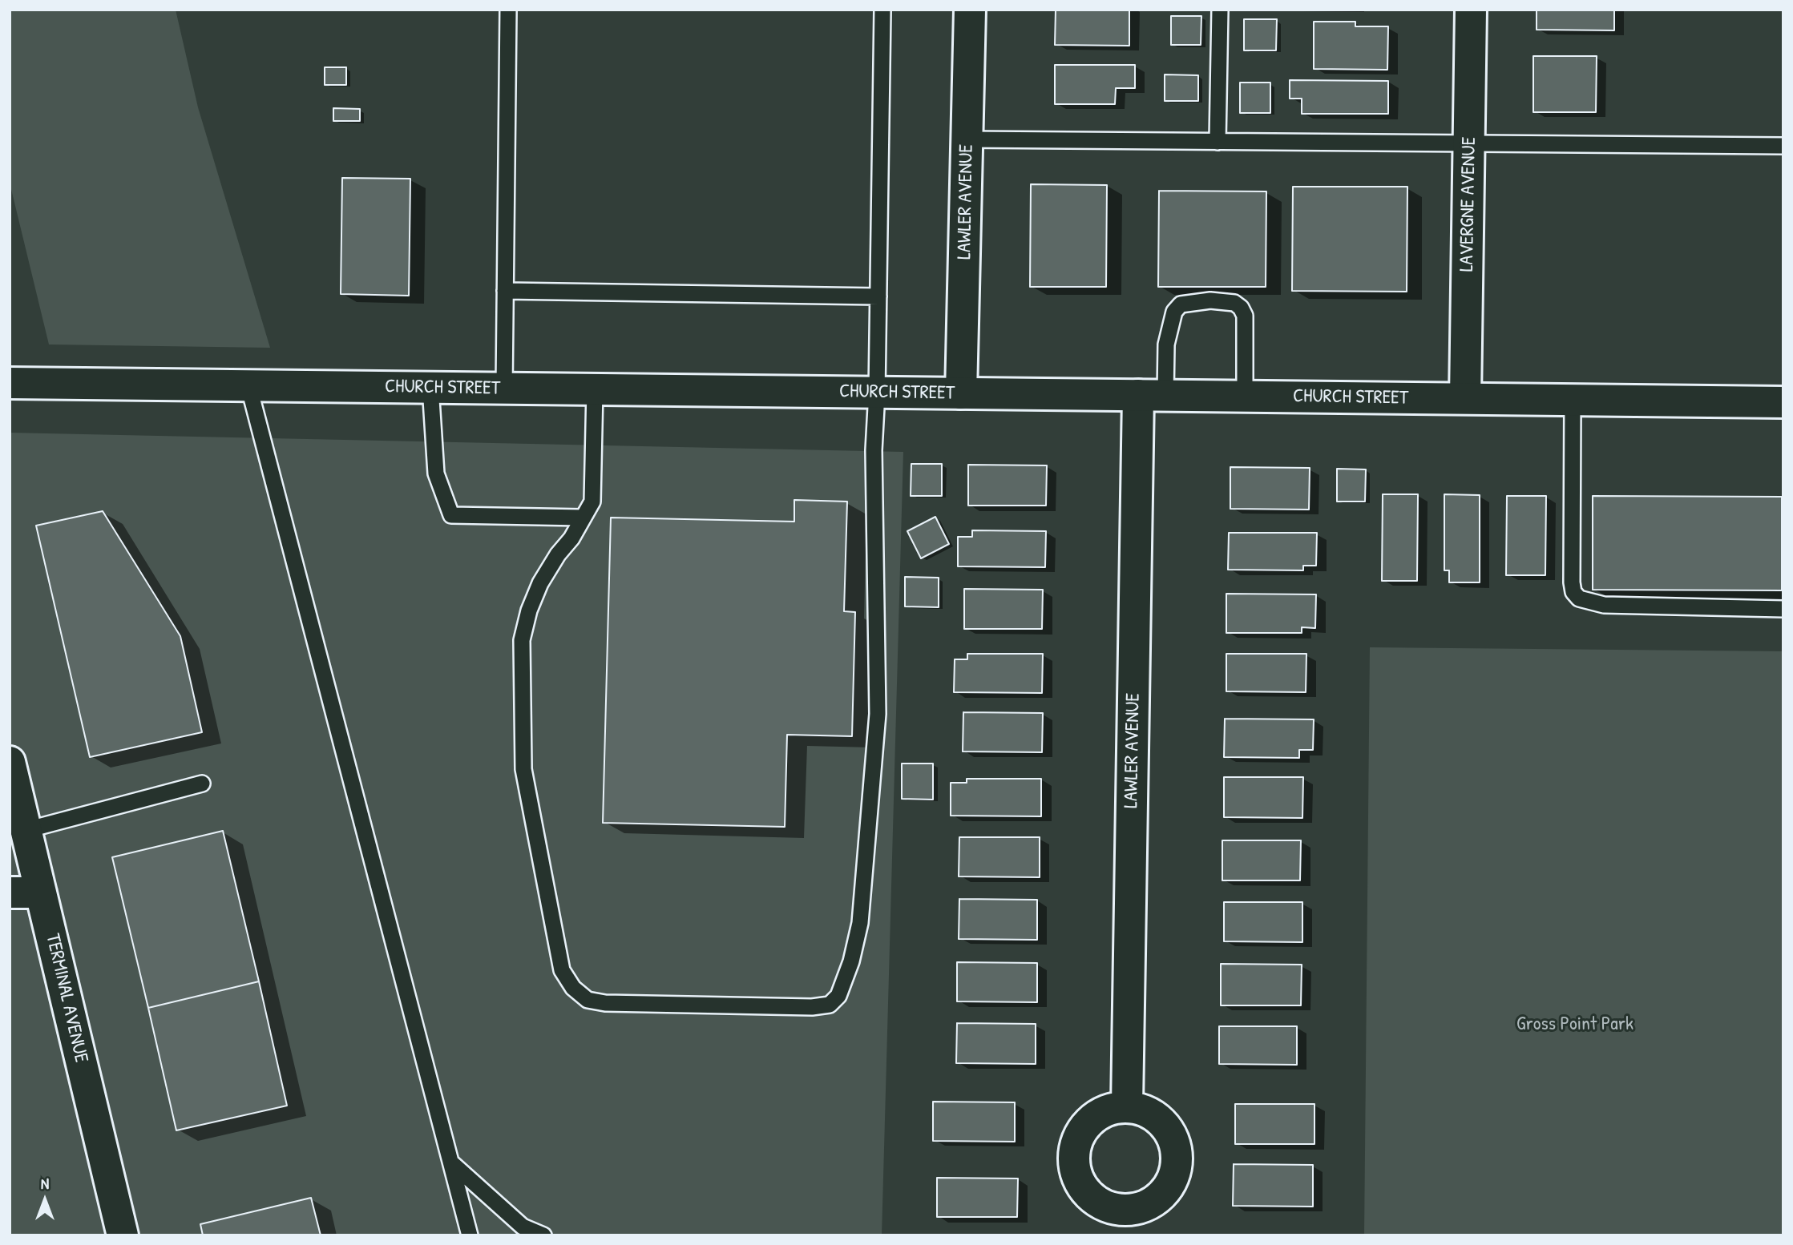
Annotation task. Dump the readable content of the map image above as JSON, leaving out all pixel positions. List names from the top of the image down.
{
  "streets": {
    "street": [
      "LAWLER AVENUE",
      "LAVERGNE AVENUE",
      "CHURCH STREET",
      "TERMINAL AVENUE"
    ]
  },
  "crossings": [
    ["LAWLER AVENUE", "CHURCH STREET"],
    ["LAVERGNE AVENUE", "CHURCH STREET"]
  ],
  "parks": ["Gross Point Park"],
  "north": "top"
}
